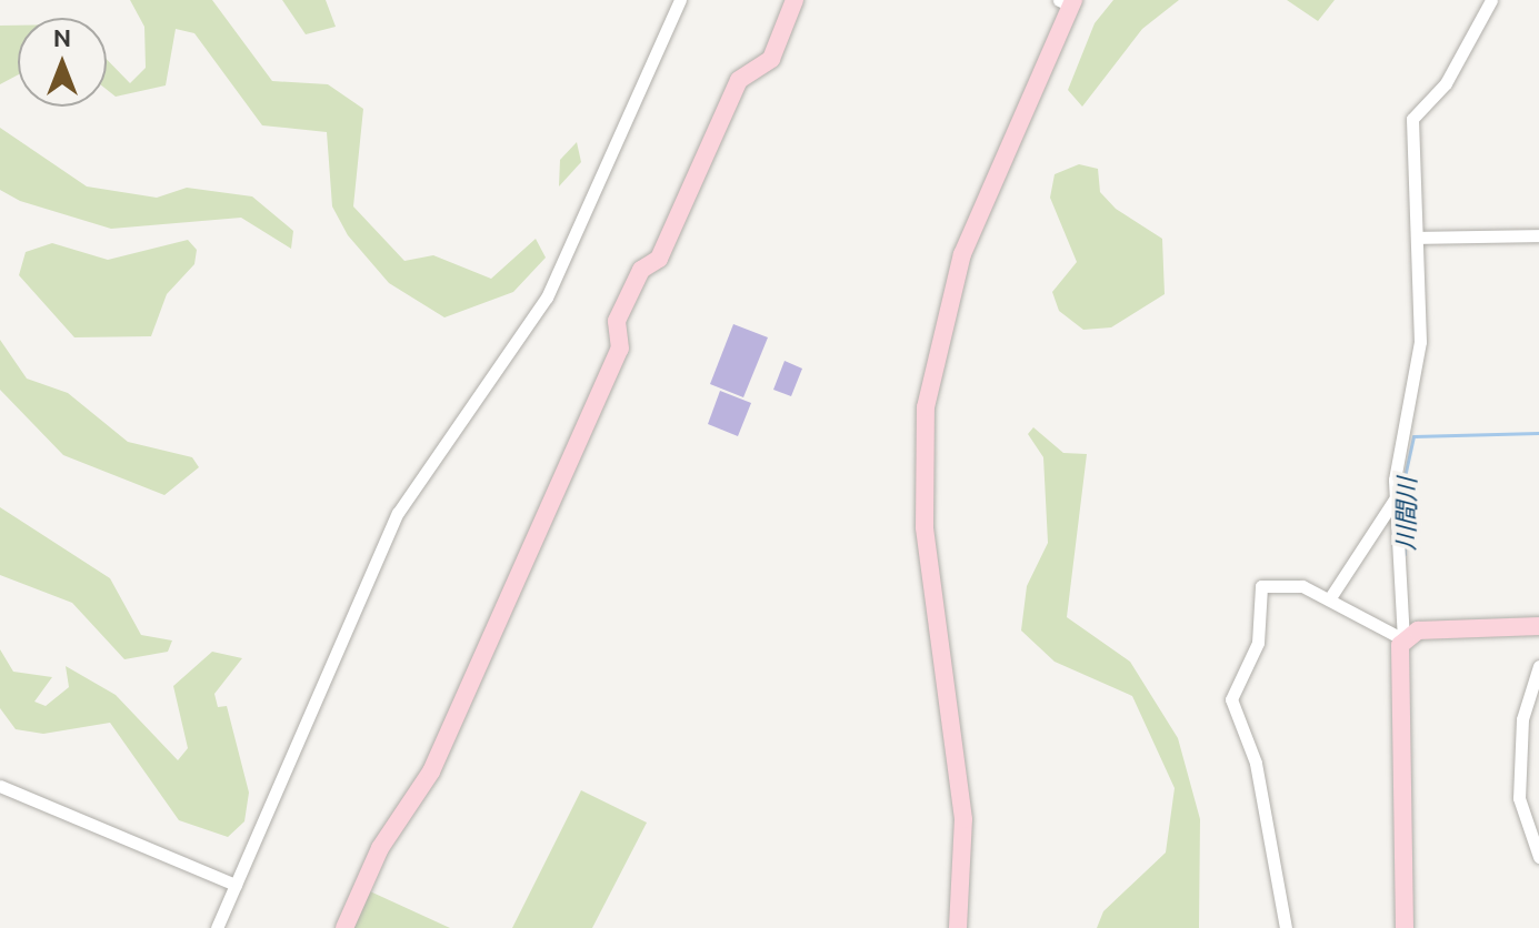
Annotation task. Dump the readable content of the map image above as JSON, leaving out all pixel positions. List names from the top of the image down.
{
  "water": ["川間川"],
  "north": "top"
}
